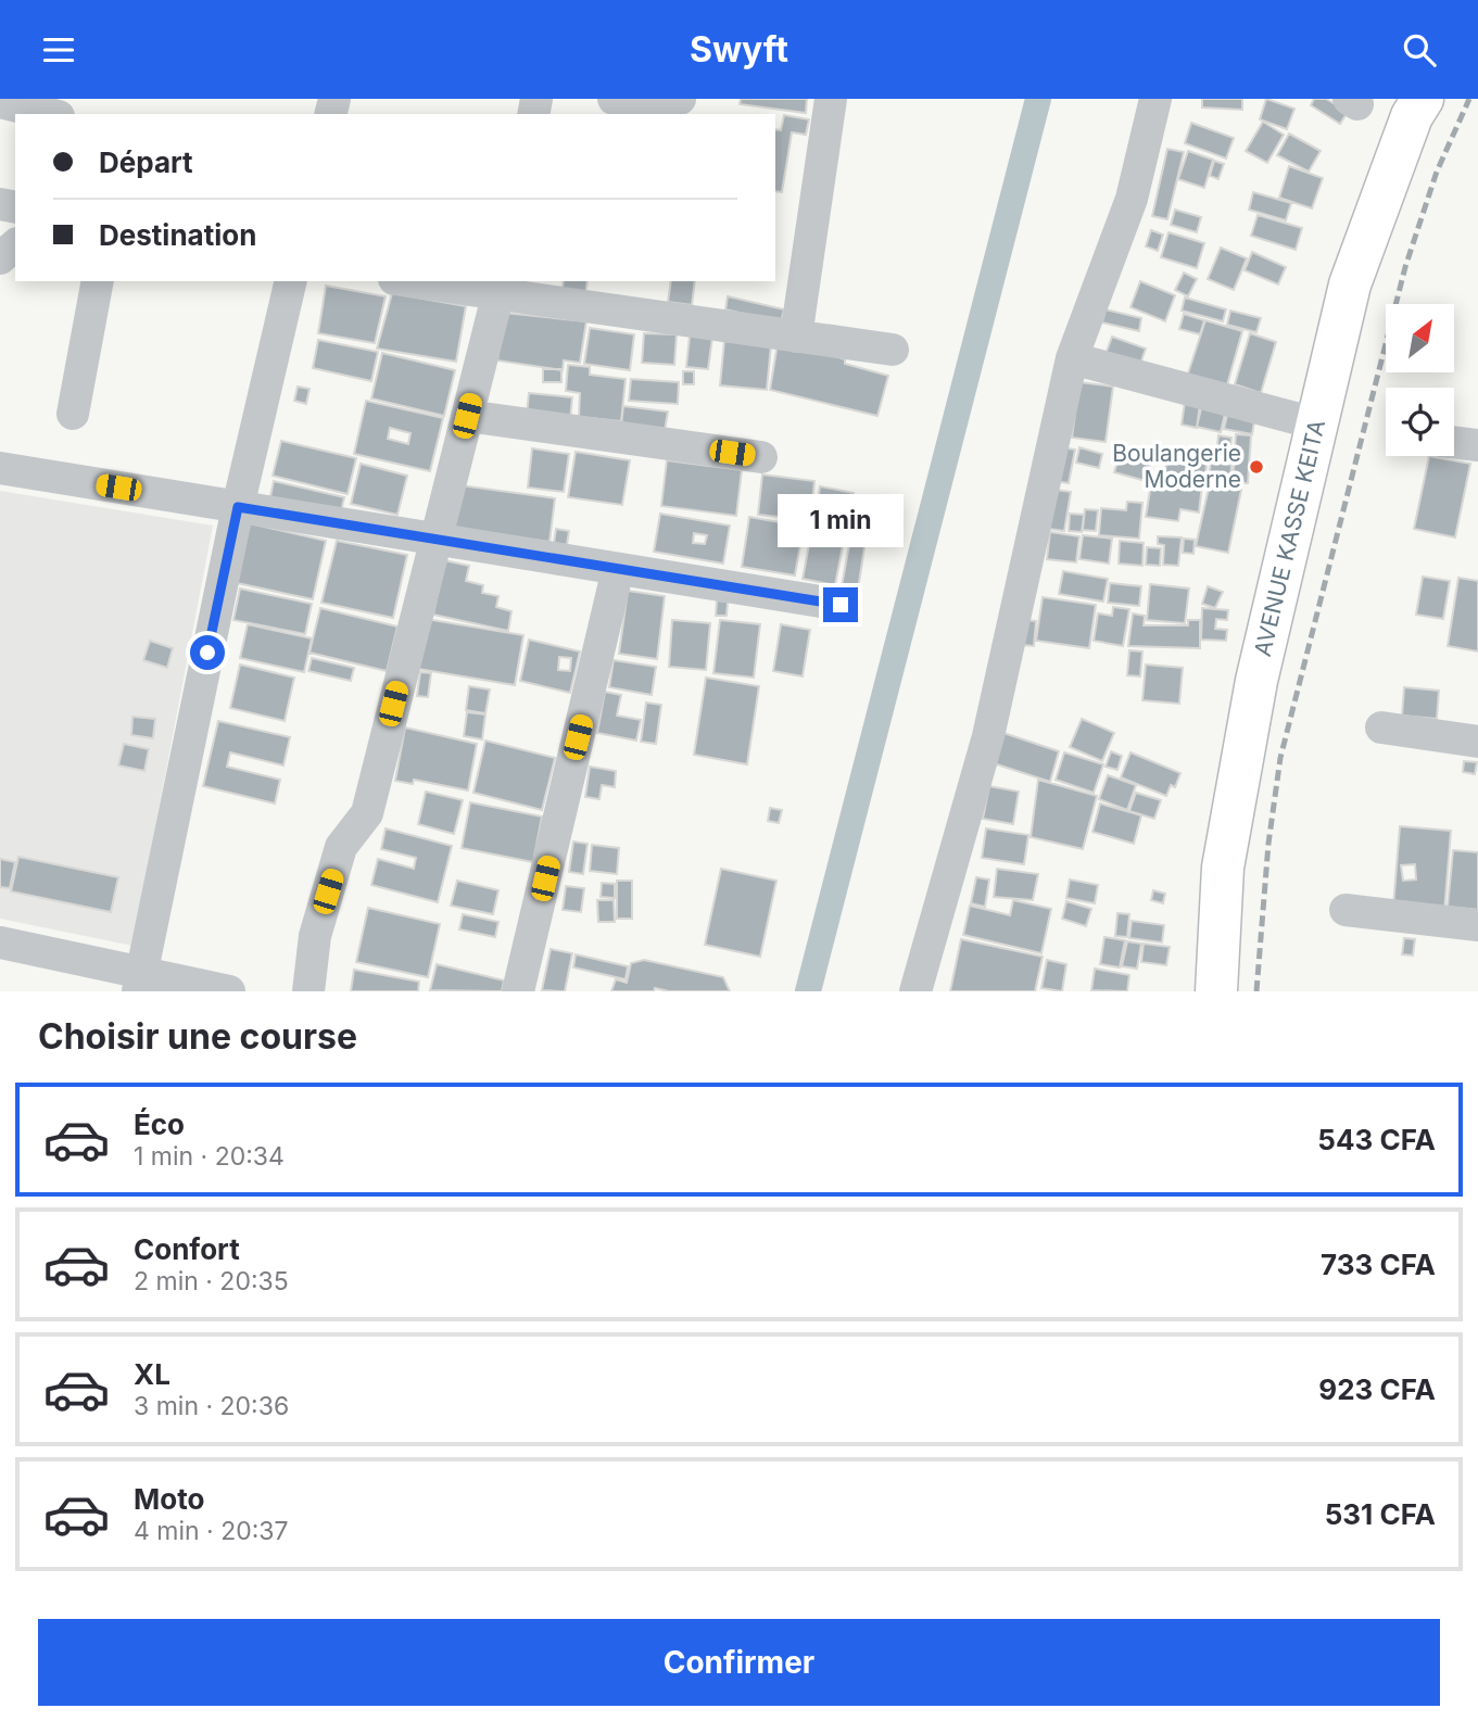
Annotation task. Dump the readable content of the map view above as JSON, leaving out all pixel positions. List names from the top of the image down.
{
  "streets": {
    "main road": ["AVENUE KASSE KEITA"]
  },
  "places": ["Boulangerie Moderne"],
  "north": "top right",
  "page": {
    "header": "Swyft",
    "banner": ["Départ", "Destination"],
    "bubble": "1 min",
    "heading": "Choisir une course",
    "list": [
      {
        "name": "Éco",
        "note": "1 min · 20:34",
        "value": "543 CFA"
      },
      {
        "name": "Confort",
        "note": "2 min · 20:35",
        "value": "733 CFA"
      },
      {
        "name": "XL",
        "note": "3 min · 20:36",
        "value": "923 CFA"
      },
      {
        "name": "Moto",
        "note": "4 min · 20:37",
        "value": "531 CFA"
      }
    ],
    "buttons": "Confirmer"
  }
}
